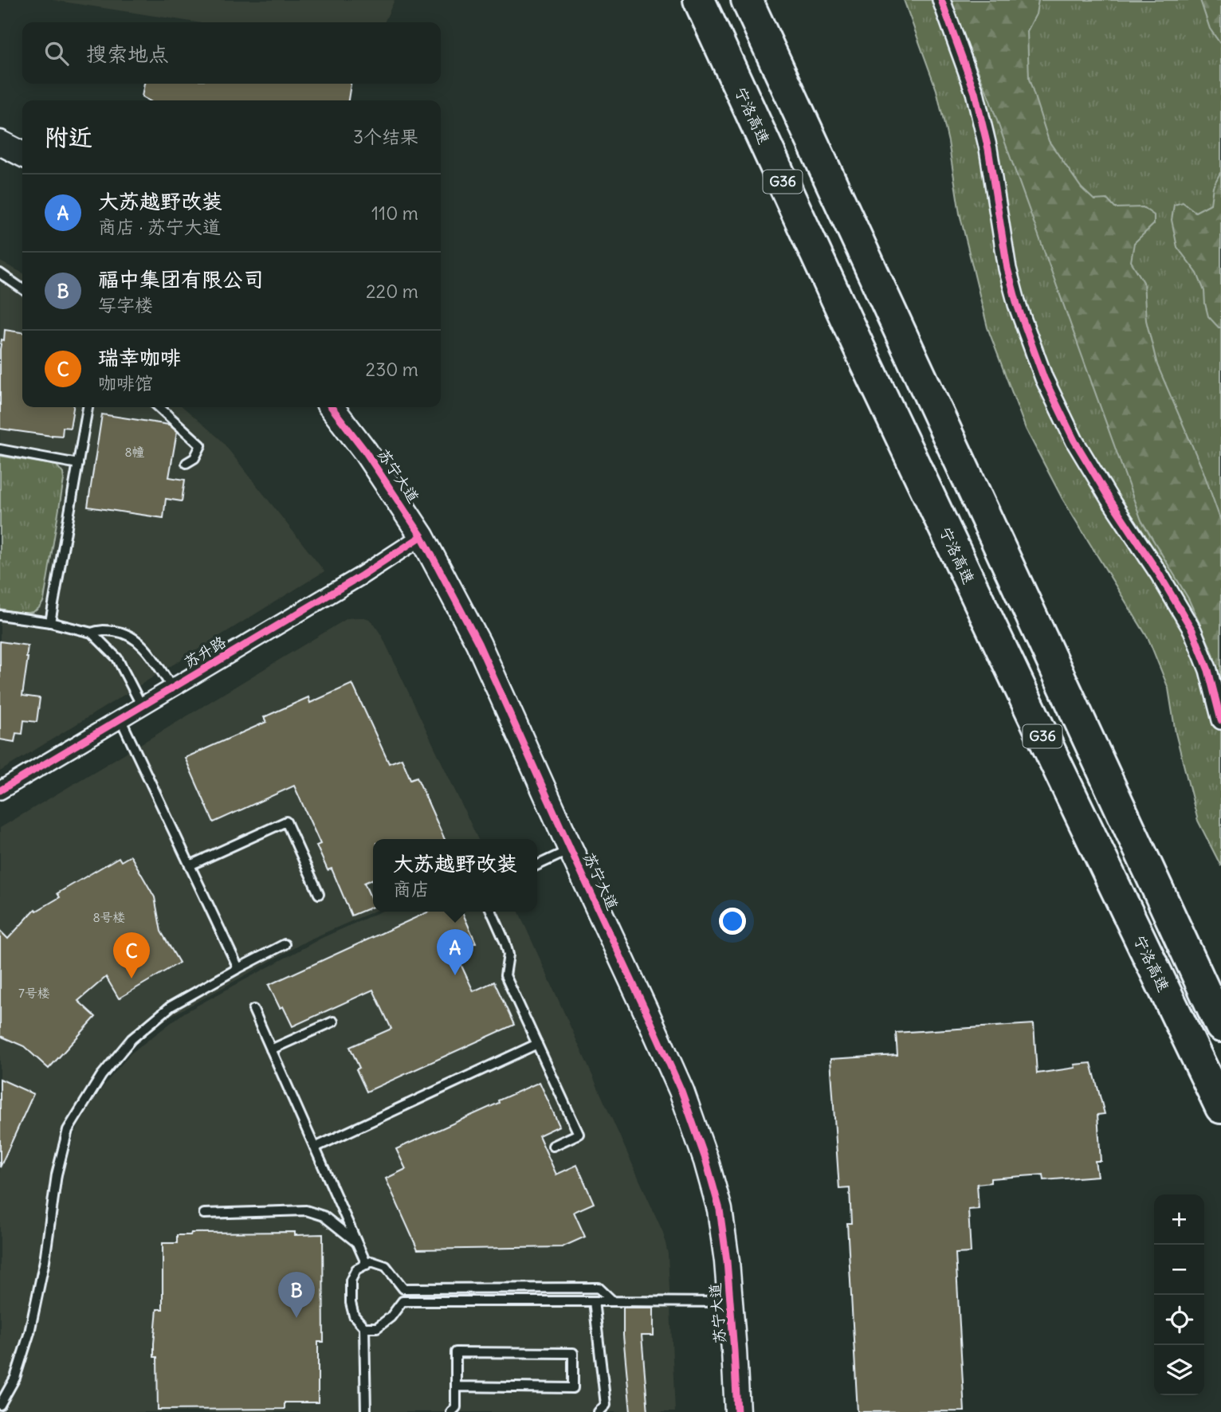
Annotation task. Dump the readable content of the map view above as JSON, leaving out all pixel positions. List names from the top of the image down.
{
  "streets": {
    "highway": ["宁洛高速", "G36"],
    "street": ["苏宁大道", "苏升路"]
  },
  "crossings": [
    ["苏宁大道", "苏升路"]
  ],
  "house_numbers": ["8幢", "8号楼", "7号楼"],
  "page": {
    "search": "搜索地点",
    "heading": ["附近", "3个结果"],
    "list": [
      {
        "mark": "A",
        "name": "大苏越野改装",
        "note": "商店 · 苏宁大道",
        "value": "110 m"
      },
      {
        "mark": "B",
        "name": "福中集团有限公司",
        "note": "写字楼",
        "value": "220 m"
      },
      {
        "mark": "C",
        "name": "瑞幸咖啡",
        "note": "咖啡馆",
        "value": "230 m"
      }
    ],
    "popup": ["大苏越野改装", "商店"],
    "pins": ["A", "C", "B"],
    "map_buttons": ["+", "−"]
  }
}
